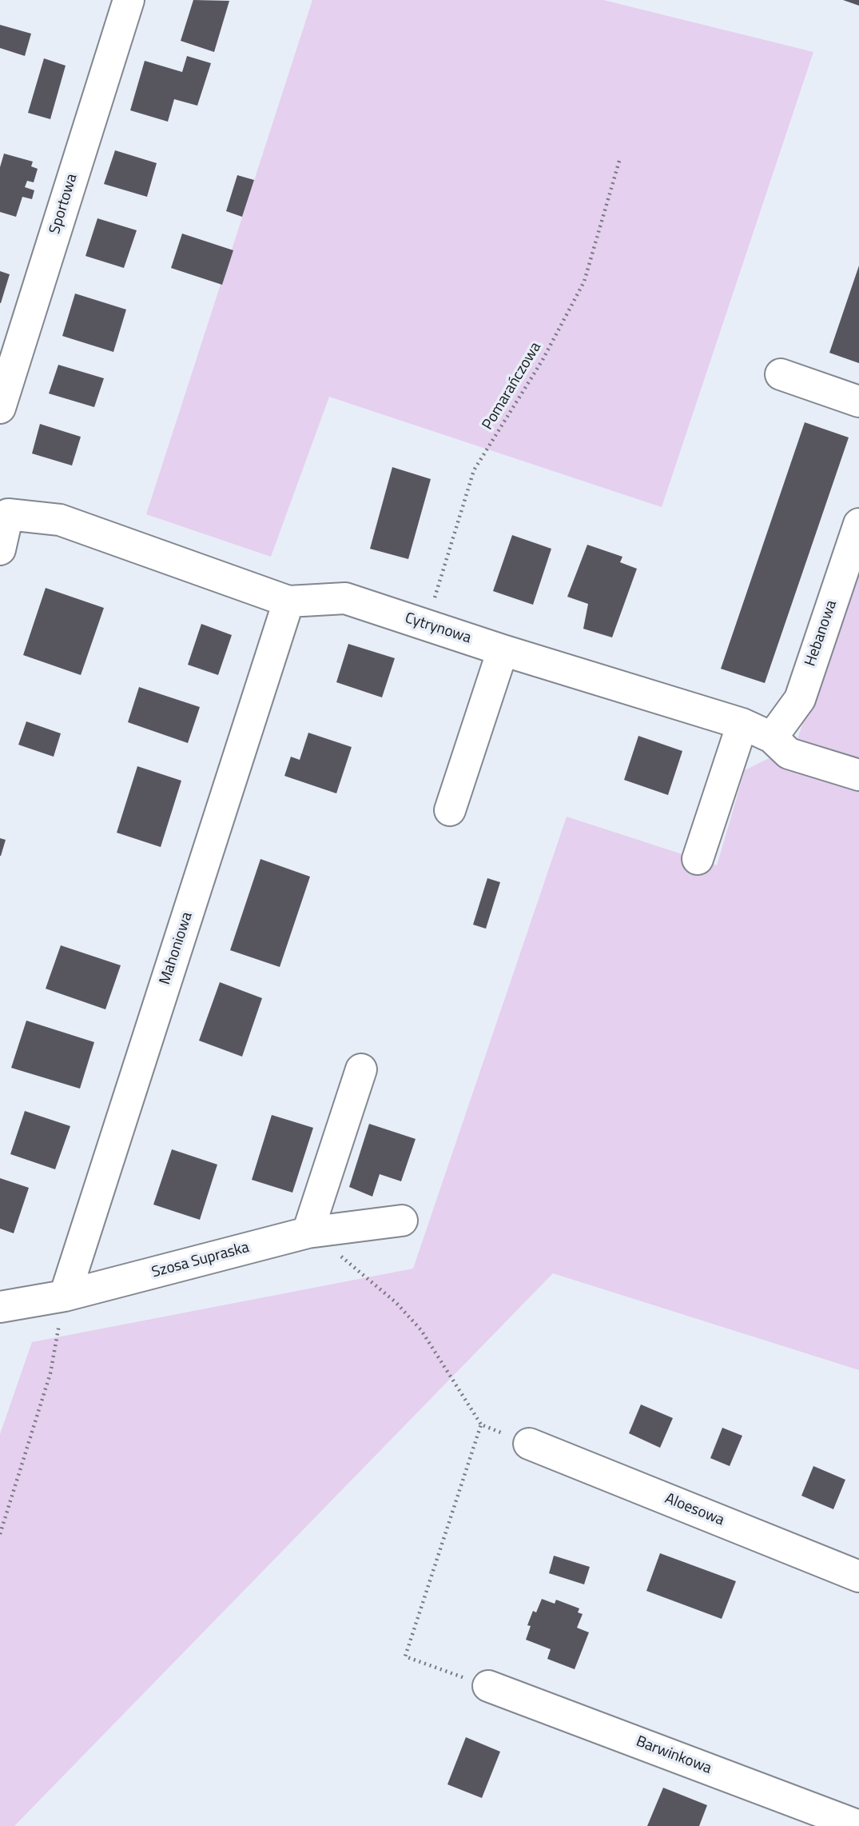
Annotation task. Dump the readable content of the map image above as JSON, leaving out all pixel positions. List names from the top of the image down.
{
  "streets": {
    "street": [
      "Sportowa",
      "Cytrynowa",
      "Hebanowa",
      "Mahoniowa",
      "Szosa Supraska",
      "Aloesowa",
      "Barwinkowa"
    ],
    "path": ["Pomarańczowa"]
  },
  "crossings": [
    ["Pomarańczowa", "Cytrynowa"],
    ["Cytrynowa", "Hebanowa"],
    ["Cytrynowa", "Mahoniowa"],
    ["Mahoniowa", "Szosa Supraska"]
  ]
}
